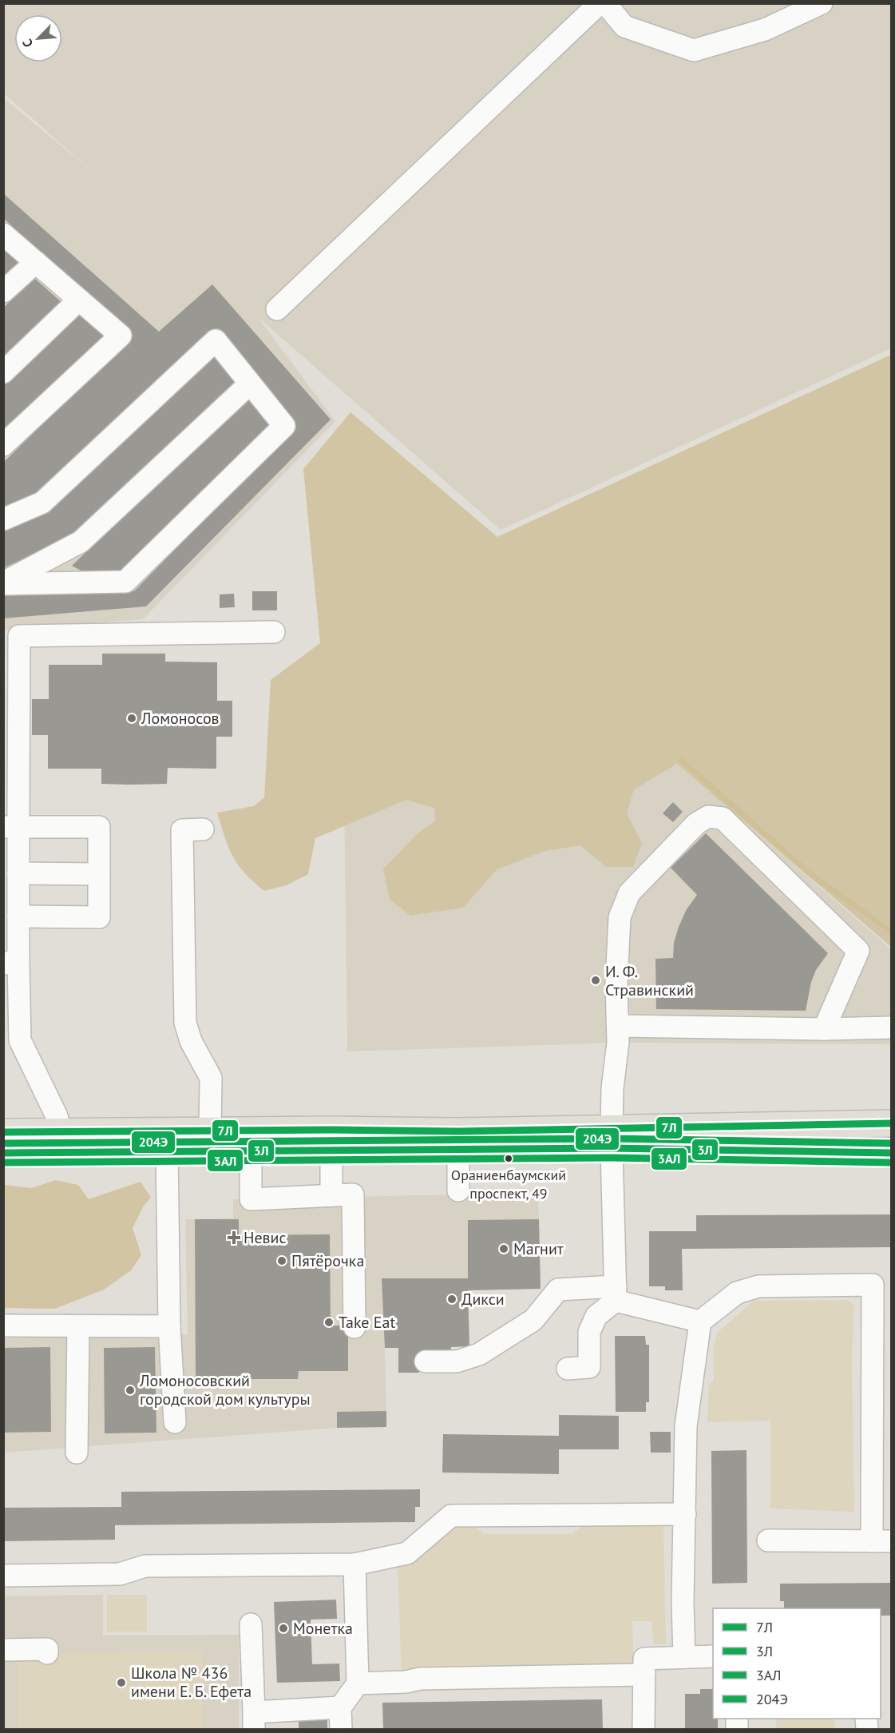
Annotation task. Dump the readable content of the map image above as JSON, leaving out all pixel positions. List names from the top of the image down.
{
  "places": {
    "other": [
      "Ломоносов",
      "И. Ф. Стравинский",
      "Ораниенбаумский проспект, 49",
      "Магнит",
      "Пятёрочка",
      "Дикси",
      "Take Eat",
      "Ломоносовский городской дом культуры",
      "Монетка",
      "Школа № 436 имени Е. Б. Ефета"
    ],
    "health": ["Невис"]
  },
  "lines": [
    "transit line 7Л",
    "transit line 204Э",
    "transit line 3Л",
    "transit line 3АЛ"
  ],
  "legend": [
    "7Л",
    "3Л",
    "3АЛ",
    "204Э"
  ],
  "north": "bottom left"
}
